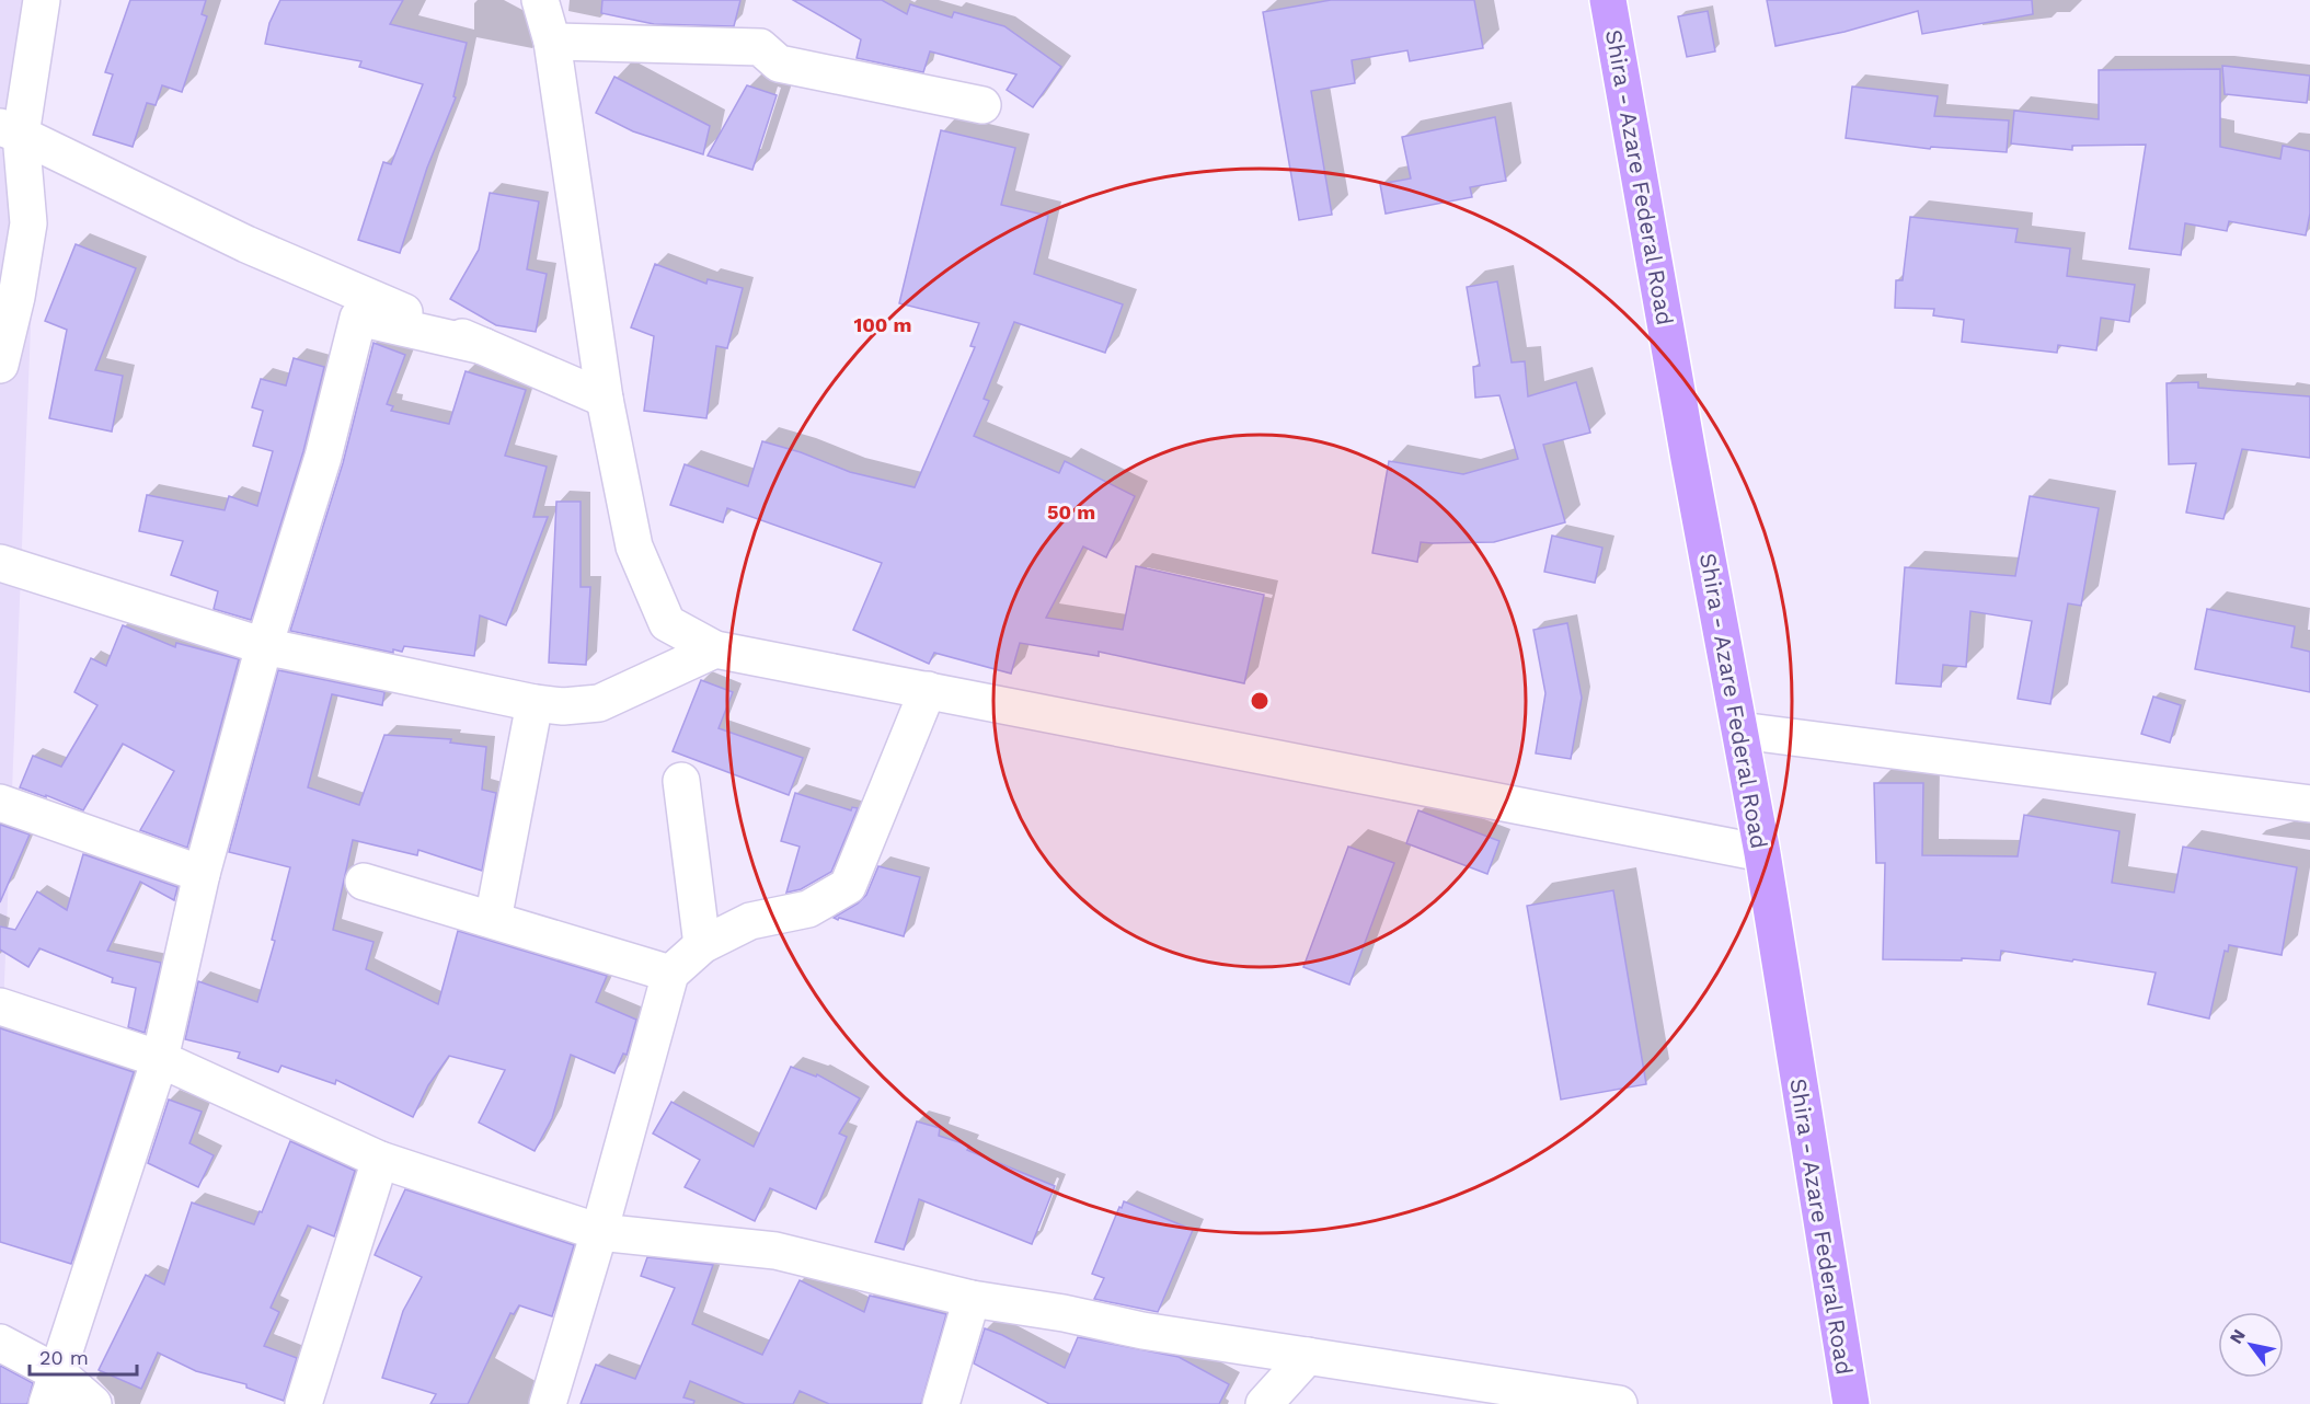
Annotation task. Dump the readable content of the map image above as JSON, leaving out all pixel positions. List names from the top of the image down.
{
  "streets": {
    "main road": ["Shira - Azare Federal Road"]
  },
  "scale_bar": "20 m",
  "north": "top left",
  "rings": ["100 m", "50 m"]
}
